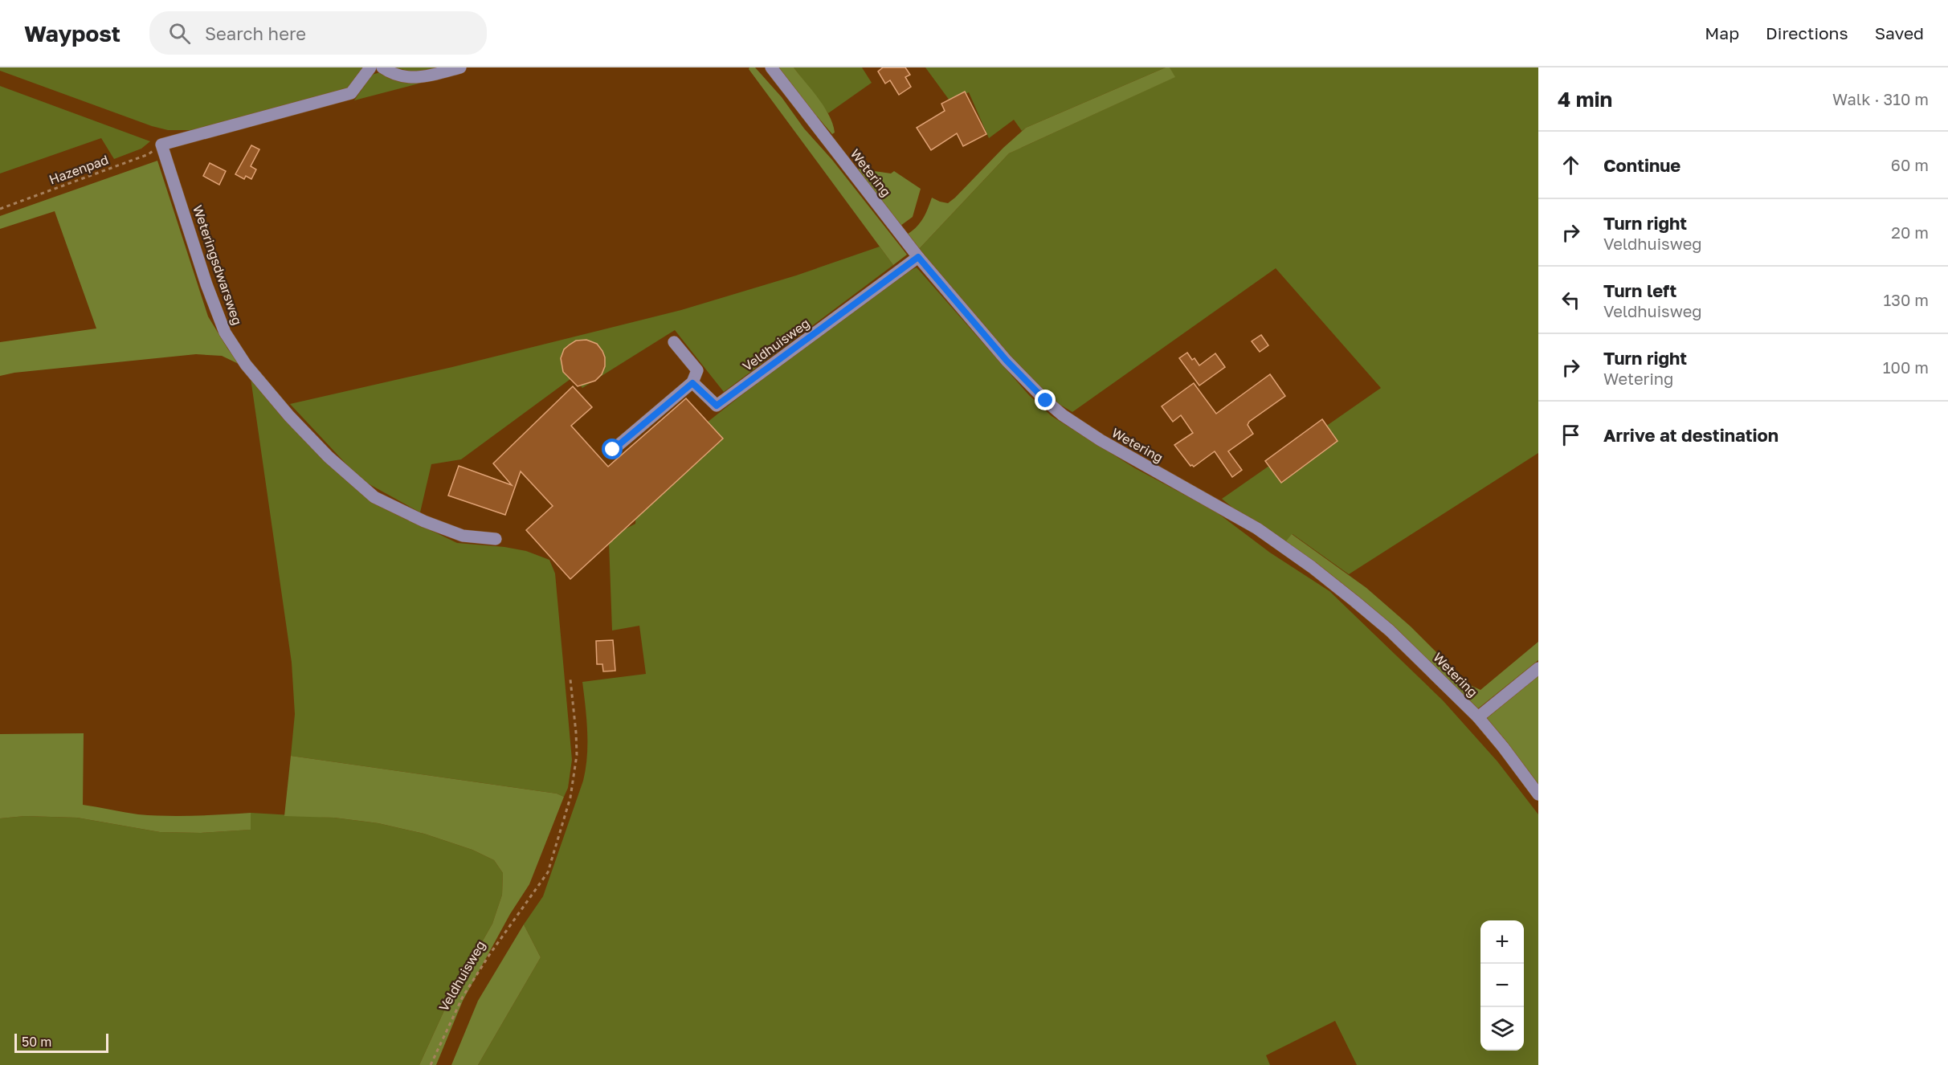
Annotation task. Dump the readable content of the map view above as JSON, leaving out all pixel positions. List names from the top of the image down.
{
  "streets": {
    "street": ["Wetering", "Weteringsdwarsweg", "Veldhuisweg"],
    "path": ["Hazenpad"]
  },
  "crossings": [
    ["Hazenpad", "Weteringsdwarsweg"],
    ["Wetering", "Veldhuisweg"]
  ],
  "scale_bar": "50 m",
  "page": {
    "header": "Waypost",
    "search": "Search here",
    "nav": ["Map", "Directions", "Saved"],
    "heading": ["4 min", "Walk · 310 m"],
    "list": [
      ["Continue", "60 m"],
      ["Turn right", "Veldhuisweg", "20 m"],
      ["Turn left", "Veldhuisweg", "130 m"],
      ["Turn right", "Wetering", "100 m"],
      "Arrive at destination"
    ],
    "map_buttons": ["+", "−"],
    "scale": "50 m"
  }
}
